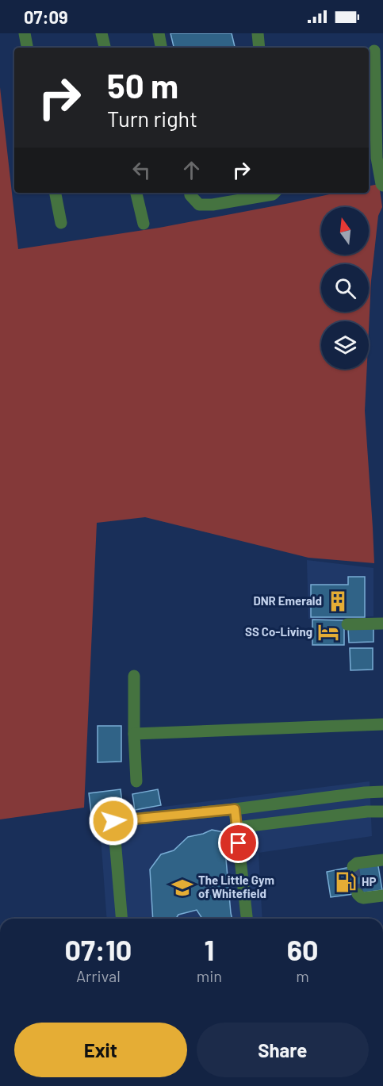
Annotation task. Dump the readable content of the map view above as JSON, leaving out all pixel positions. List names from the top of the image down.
{
  "places": {
    "building": ["DNR Emerald"],
    "hotel": ["SS Co-Living"],
    "fuel station": ["HP"],
    "school or university": ["The Little Gym of Whitefield"]
  },
  "north": "top",
  "page": {
    "status": "07:09",
    "turn": ["50 m", "Turn right"],
    "eta": [
      "07:10",
      "Arrival",
      "1",
      "min",
      "60",
      "m"
    ],
    "buttons": ["Exit", "Share"]
  }
}
